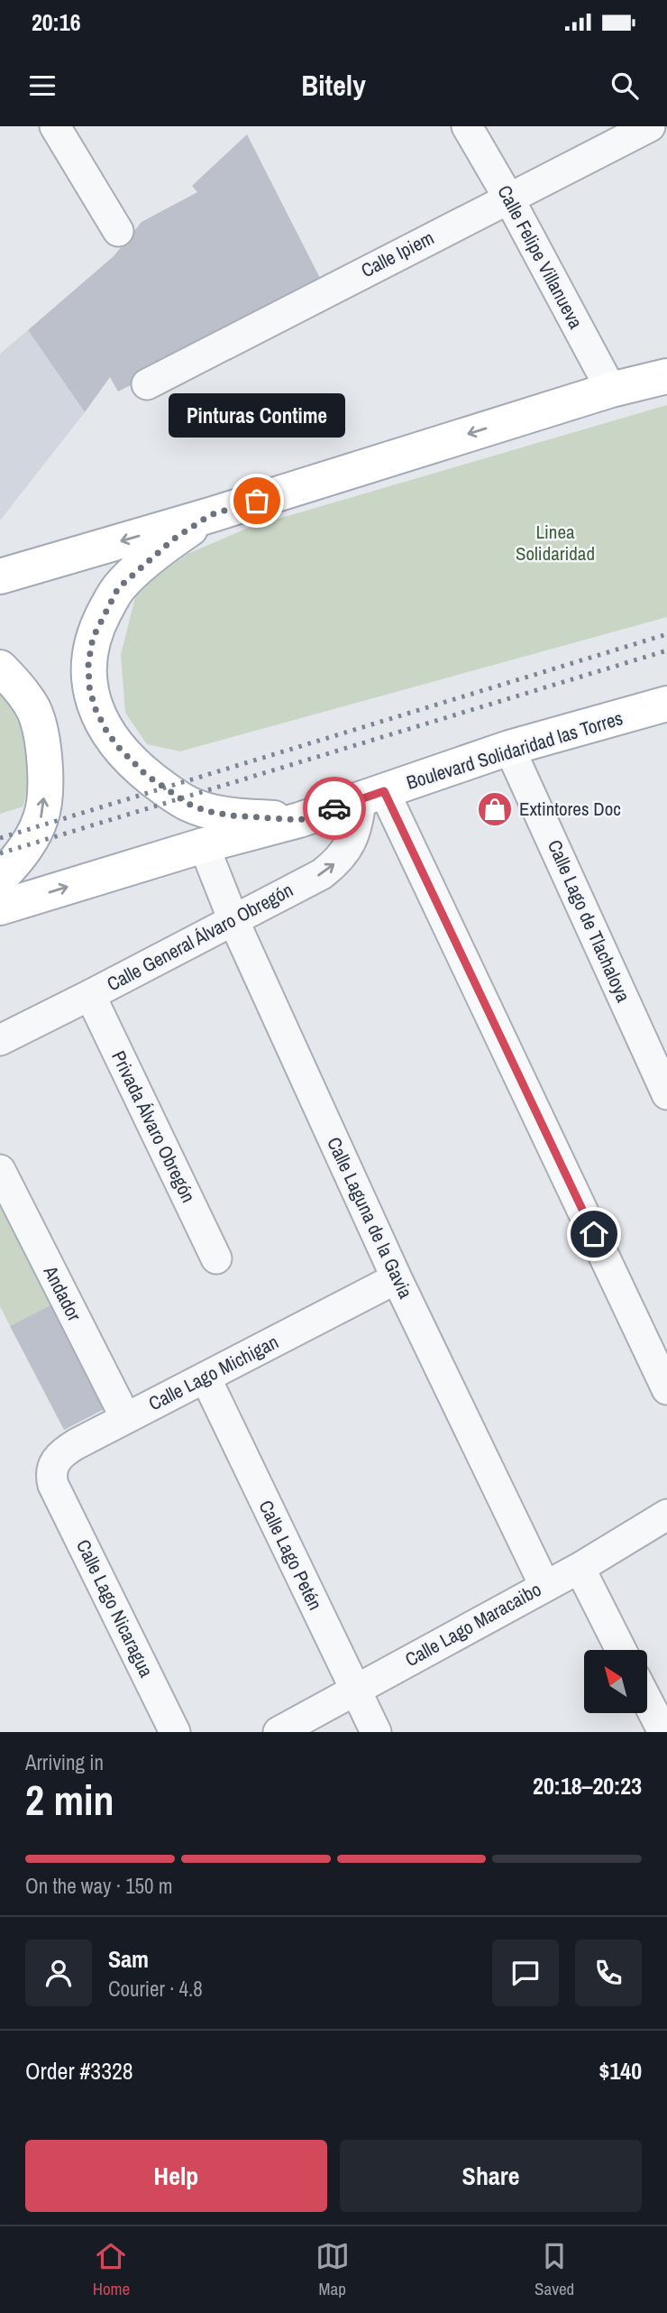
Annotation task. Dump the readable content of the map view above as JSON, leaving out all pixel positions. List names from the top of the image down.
{
  "streets": {
    "main road": ["Boulevard Solidaridad las Torres"],
    "street": [
      "Calle Ipiem",
      "Calle Felipe Villanueva",
      "Calle Lago de Tlachaloya",
      "Calle General Álvaro Obregón",
      "Privada Álvaro Obregón",
      "Calle Laguna de la Gavia",
      "Andador",
      "Calle Lago Michigan",
      "Calle Lago Petén",
      "Calle Lago Nicaragua",
      "Calle Lago Maracaibo"
    ]
  },
  "crossings": [
    ["Calle Ipiem", "Calle Felipe Villanueva"],
    ["Boulevard Solidaridad las Torres", "Calle Lago de Tlachaloya"],
    ["Boulevard Solidaridad las Torres", "Calle General Álvaro Obregón"],
    ["Boulevard Solidaridad las Torres", "Calle Laguna de la Gavia"],
    ["Calle General Álvaro Obregón", "Privada Álvaro Obregón"],
    ["Calle General Álvaro Obregón", "Calle Laguna de la Gavia"],
    ["Calle Laguna de la Gavia", "Calle Lago Michigan"],
    ["Calle Laguna de la Gavia", "Calle Lago Maracaibo"],
    ["Andador", "Calle Lago Michigan"],
    ["Calle Lago Michigan", "Calle Lago Petén"],
    ["Calle Lago Michigan", "Calle Lago Nicaragua"],
    ["Calle Lago Petén", "Calle Lago Maracaibo"]
  ],
  "one_way": ["Calle General Álvaro Obregón"],
  "parks": ["Linea Solidaridad"],
  "places": {
    "other": ["Pinturas Contime"],
    "shop": ["Extintores Doc"]
  },
  "north": "top left",
  "page": {
    "status": "20:16",
    "header": "Bitely",
    "bubble": "Pinturas Contime",
    "heading": ["2 min", "Arriving in", "20:18–20:23"],
    "panel": [
      "Sam",
      "Courier · 4.8",
      "Order #3328",
      "$140"
    ],
    "bar": "On the way · 150 m",
    "buttons": ["Help", "Share"],
    "tabs": ["Home", "Map", "Saved"]
  }
}
